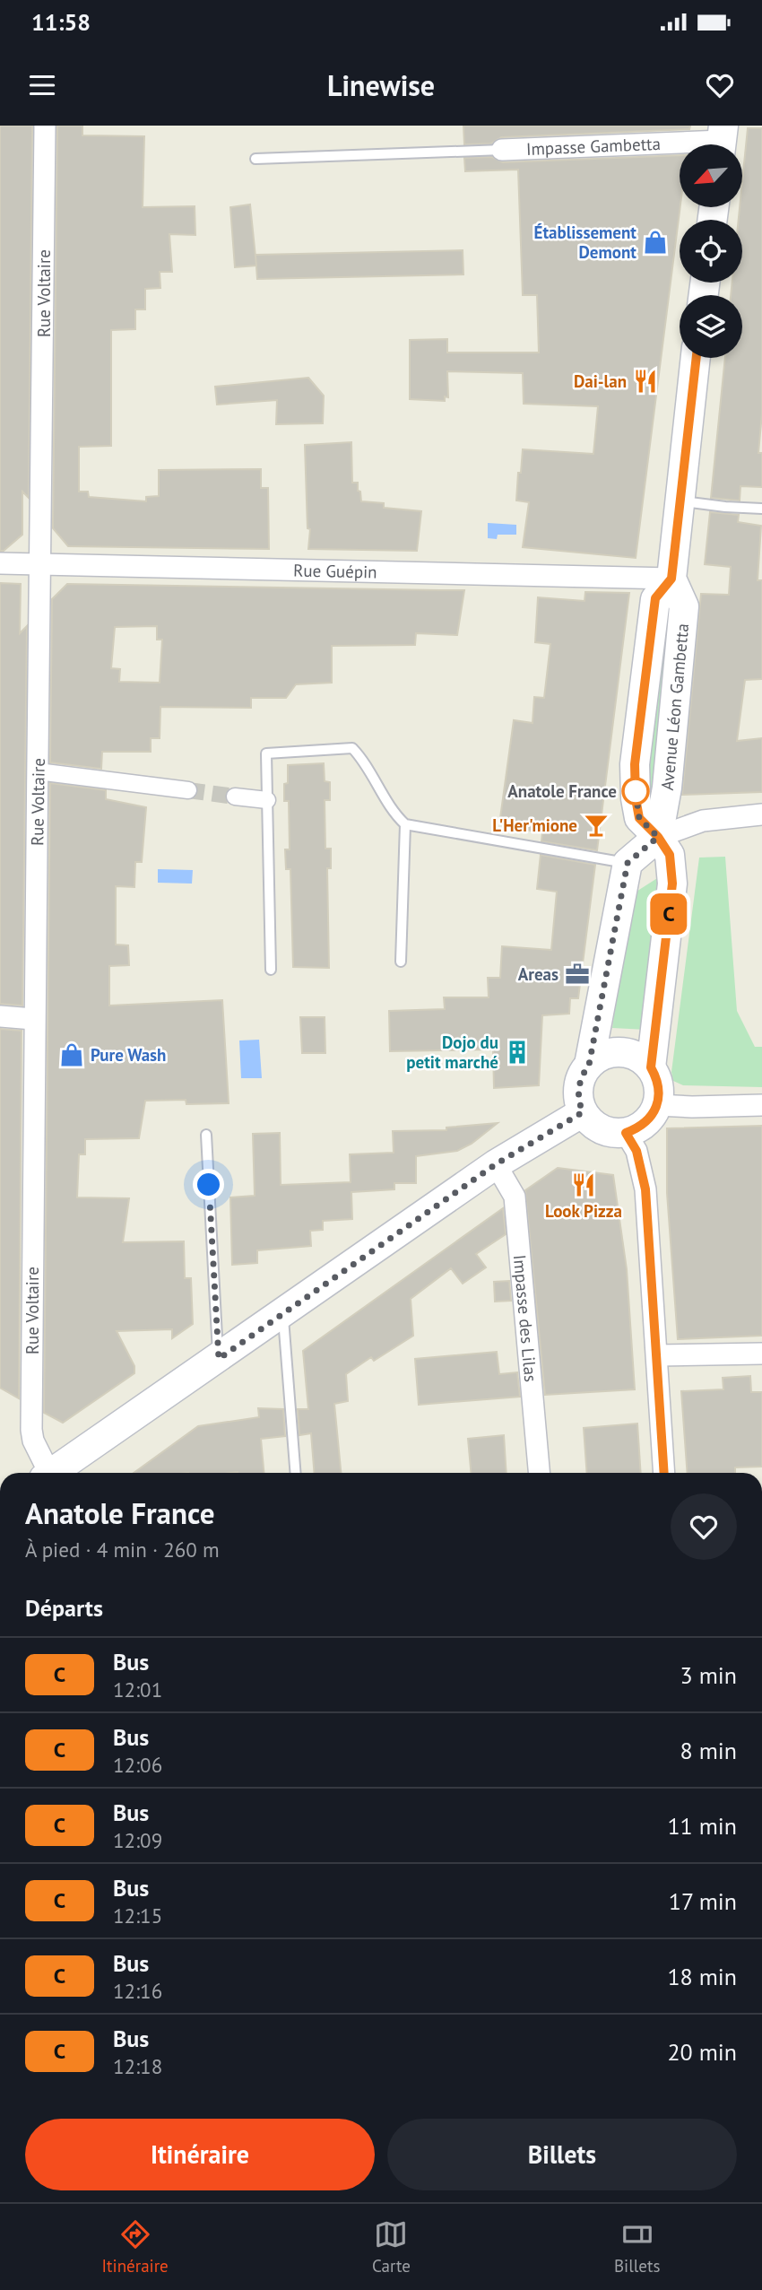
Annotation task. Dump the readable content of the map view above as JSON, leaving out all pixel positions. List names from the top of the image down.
{
  "streets": {
    "main road": ["Avenue Léon Gambetta"],
    "street": [
      "Impasse Gambetta",
      "Rue Voltaire",
      "Rue Guépin",
      "Impasse des Lilas"
    ]
  },
  "crossings": [
    ["Rue Voltaire", "Rue Guépin"],
    ["Rue Guépin", "Avenue Léon Gambetta"]
  ],
  "places": {
    "shop": ["Établissement Demont", "Pure Wash"],
    "restaurant": ["Dai-lan", "Look Pizza"],
    "other": ["Anatole France"],
    "bar": ["L'Her'mione"],
    "office": ["Areas"],
    "building": ["Dojo du petit marché"]
  },
  "lines": ["bus line C"],
  "north": "bottom left",
  "page": {
    "status": "11:58",
    "header": "Linewise",
    "on_map": "C",
    "heading": [
      ["Anatole France", "À pied · 4 min · 260 m"],
      "Départs"
    ],
    "list": [
      {
        "mark": "C",
        "name": "Bus",
        "note": "12:01",
        "value": "3 min"
      },
      {
        "mark": "C",
        "name": "Bus",
        "note": "12:06",
        "value": "8 min"
      },
      {
        "mark": "C",
        "name": "Bus",
        "note": "12:09",
        "value": "11 min"
      },
      {
        "mark": "C",
        "name": "Bus",
        "note": "12:15",
        "value": "17 min"
      },
      {
        "mark": "C",
        "name": "Bus",
        "note": "12:16",
        "value": "18 min"
      },
      {
        "mark": "C",
        "name": "Bus",
        "note": "12:18",
        "value": "20 min"
      }
    ],
    "buttons": ["Itinéraire", "Billets"],
    "tabs": ["Itinéraire", "Carte", "Billets"]
  }
}
